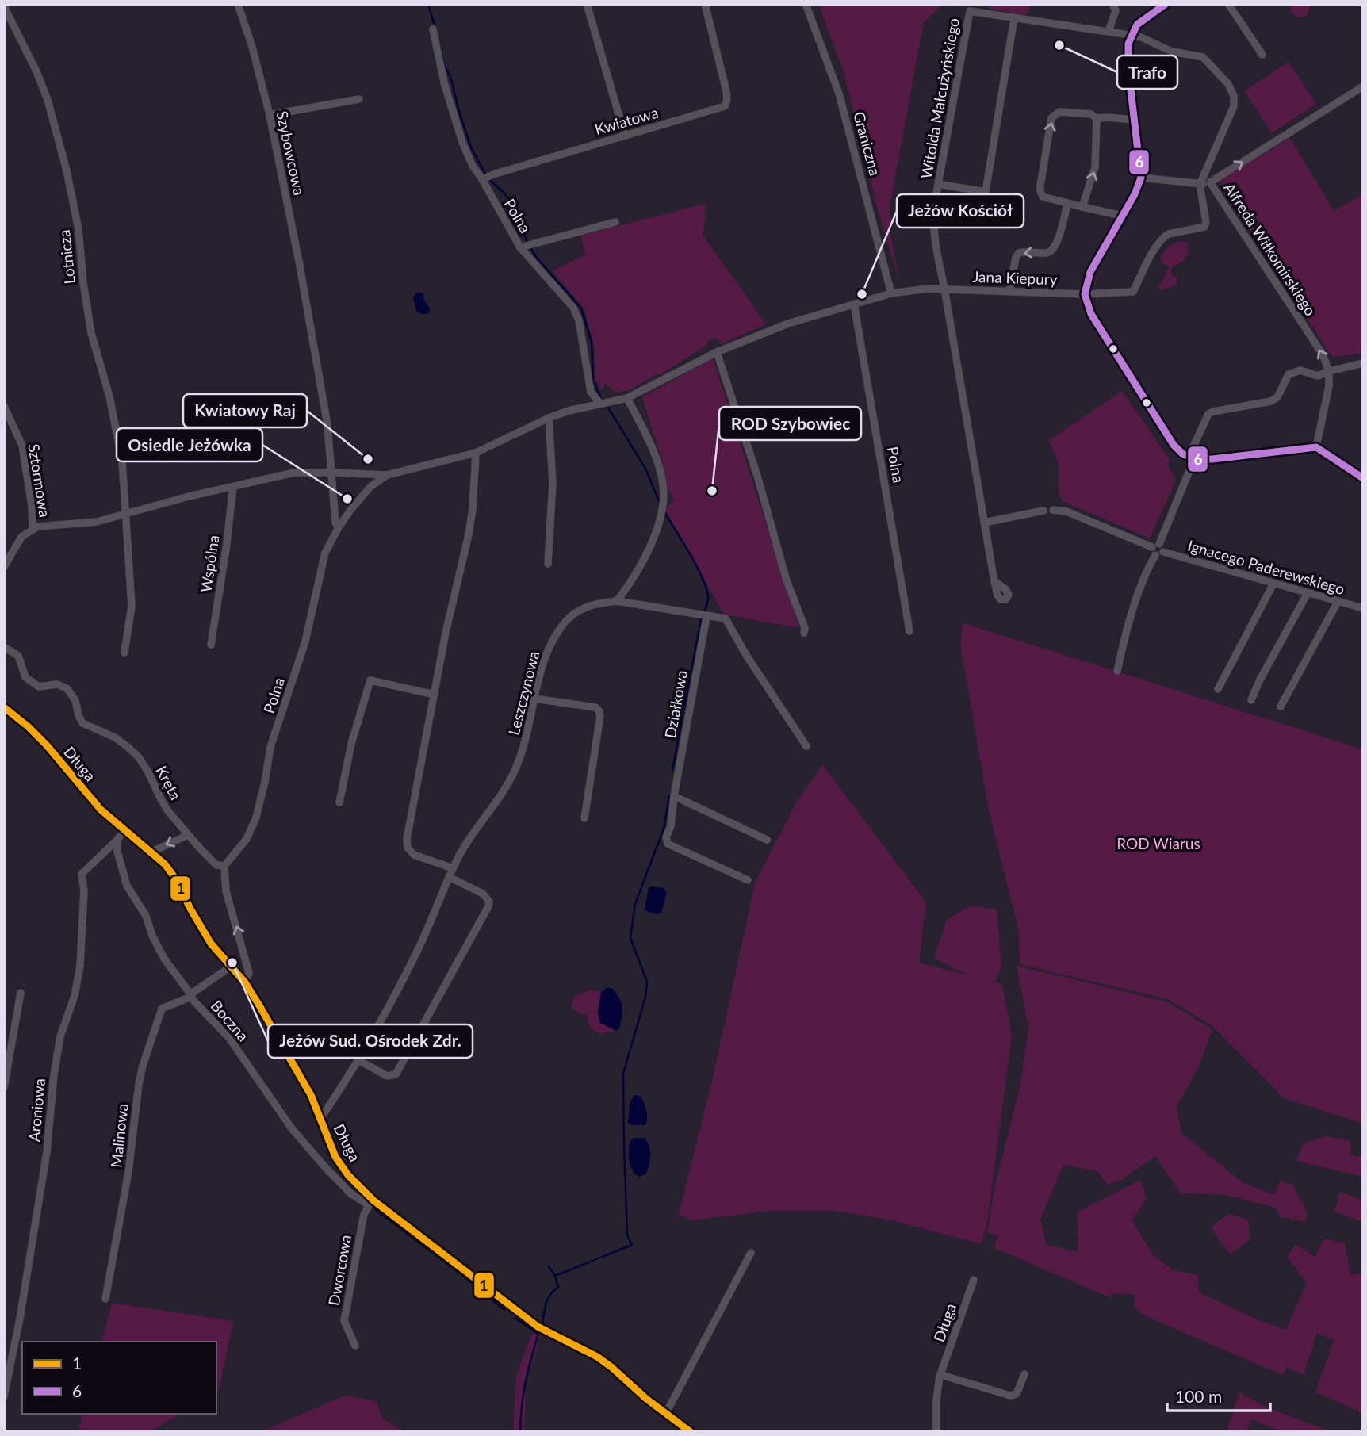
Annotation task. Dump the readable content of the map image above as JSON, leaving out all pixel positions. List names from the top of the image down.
{
  "streets": {
    "street": [
      "Witolda Małcużyńskiego",
      "Kwiatowa",
      "Graniczna",
      "Szybowcowa",
      "Polna",
      "Alfreda Wiłkomirskiego",
      "Lotnicza",
      "Jana Kiepury",
      "Sztormowa",
      "Wspólna",
      "Ignacego Paderewskiego",
      "Leszczynowa",
      "Działkowa",
      "Długa",
      "Kręta",
      "Boczna",
      "Aroniowa",
      "Malinowa",
      "Dworcowa"
    ]
  },
  "crossings": [
    ["Witolda Małcużyńskiego", "Polna"],
    ["Witolda Małcużyńskiego", "Alfreda Wiłkomirskiego"],
    ["Witolda Małcużyńskiego", "Jana Kiepury"],
    ["Kwiatowa", "Polna"],
    ["Graniczna", "Polna"],
    ["Polna", "Jana Kiepury"],
    ["Polna", "Kręta"],
    ["Alfreda Wiłkomirskiego", "Jana Kiepury"],
    ["Leszczynowa", "Długa"],
    ["Długa", "Boczna"],
    ["Długa", "Malinowa"],
    ["Długa", "Dworcowa"],
    ["Boczna", "Aroniowa"],
    ["Boczna", "Malinowa"],
    ["Boczna", "Dworcowa"]
  ],
  "parks": ["ROD Wiarus"],
  "places": [
    "Trafo",
    "Jeżów Kościół",
    "Kwiatowy Raj",
    "ROD Szybowiec",
    "Osiedle Jeżówka",
    "Jeżów Sud. Ośrodek Zdr."
  ],
  "lines": ["transit line 6", "transit line 1"],
  "legend": ["1", "6"],
  "scale_bar": "100 m"
}
